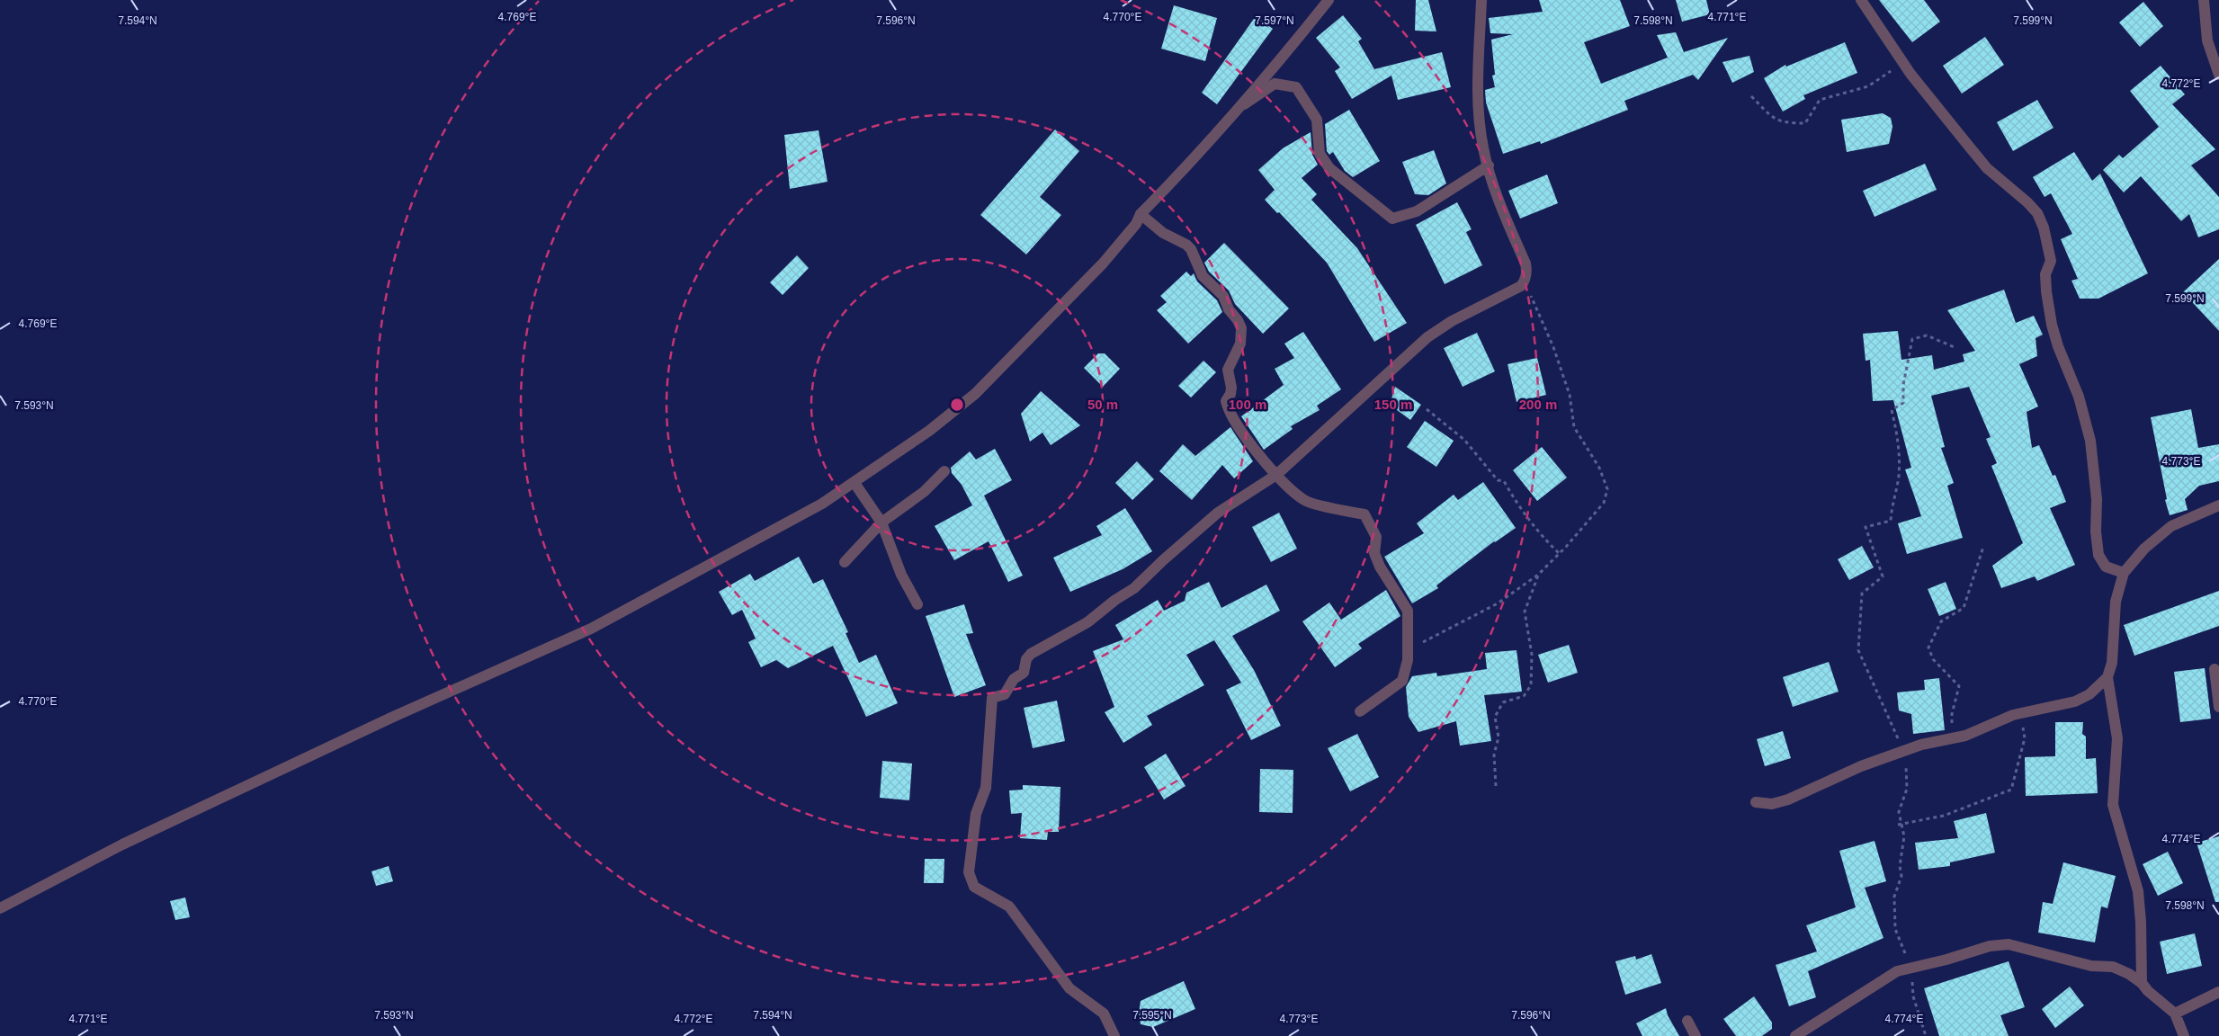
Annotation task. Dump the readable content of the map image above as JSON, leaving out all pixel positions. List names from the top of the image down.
{
  "coordinates": [
    "4.769°E",
    "4.770°E",
    "4.771°E",
    "7.599°N",
    "7.594°N",
    "7.596°N",
    "7.597°N",
    "7.598°N",
    "4.772°E",
    "7.593°N",
    "4.773°E",
    "4.774°E",
    "7.595°N"
  ],
  "rings": [
    "50 m",
    "100 m",
    "150 m",
    "200 m"
  ]
}
